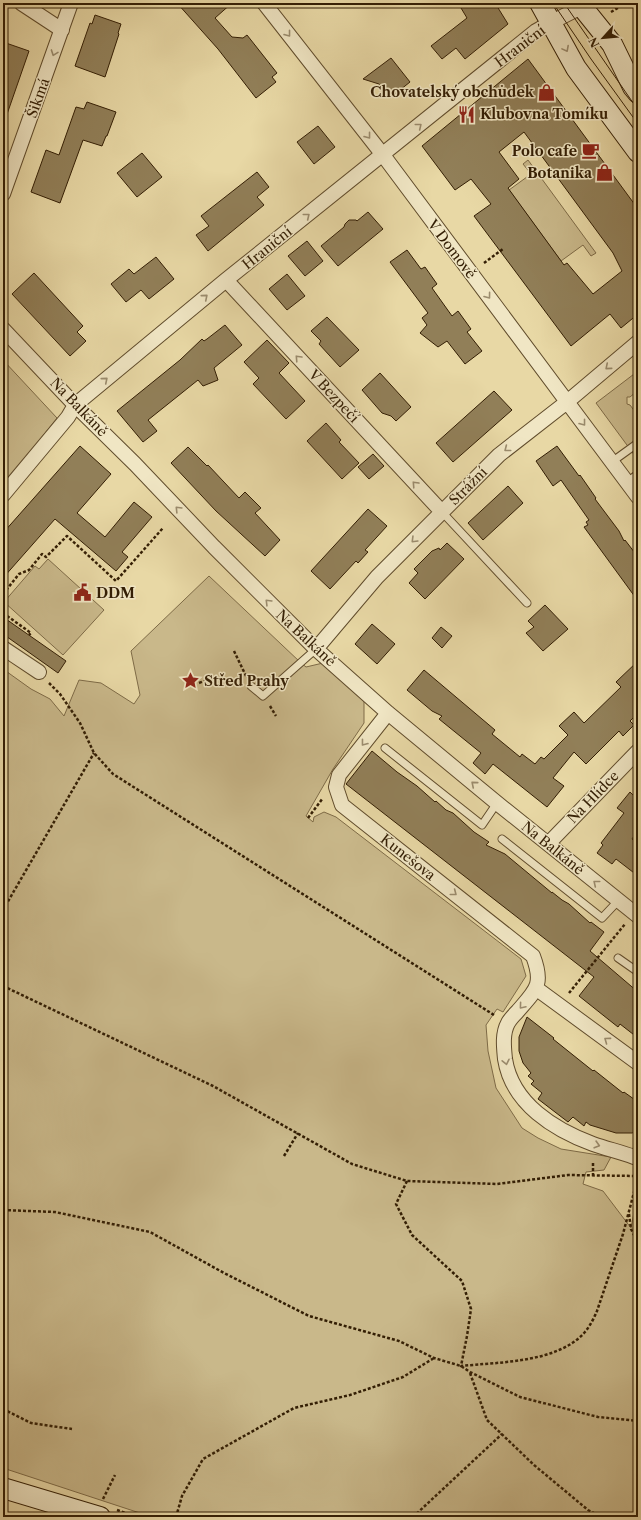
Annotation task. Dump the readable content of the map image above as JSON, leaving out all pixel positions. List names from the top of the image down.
{
  "streets": {
    "street": [
      "Hraniční",
      "Šikmá",
      "V Domově",
      "V Bezpečí",
      "Na Balkáně",
      "Strážní",
      "Na Hlídce",
      "Kunešova"
    ]
  },
  "crossings": [
    ["Hraniční", "V Domově"],
    ["Hraniční", "V Bezpečí"],
    ["Hraniční", "Na Balkáně"],
    ["V Domově", "Strážní"],
    ["V Bezpečí", "Strážní"],
    ["Na Balkáně", "Strážní"],
    ["Na Balkáně", "Na Hlídce"],
    ["Na Balkáně", "Kunešova"]
  ],
  "one_way": [
    "Hraniční",
    "Šikmá",
    "V Domově",
    "V Bezpečí",
    "Na Balkáně",
    "Strážní",
    "Kunešova"
  ],
  "places": {
    "shop": ["Chovatelský obchůdek", "Botanika"],
    "restaurant": ["Klubovna Tomíku"],
    "cafe": ["Polo cafe"],
    "public building": ["DDM"],
    "place": ["Střed Prahy"]
  },
  "north": "bottom left"
}
